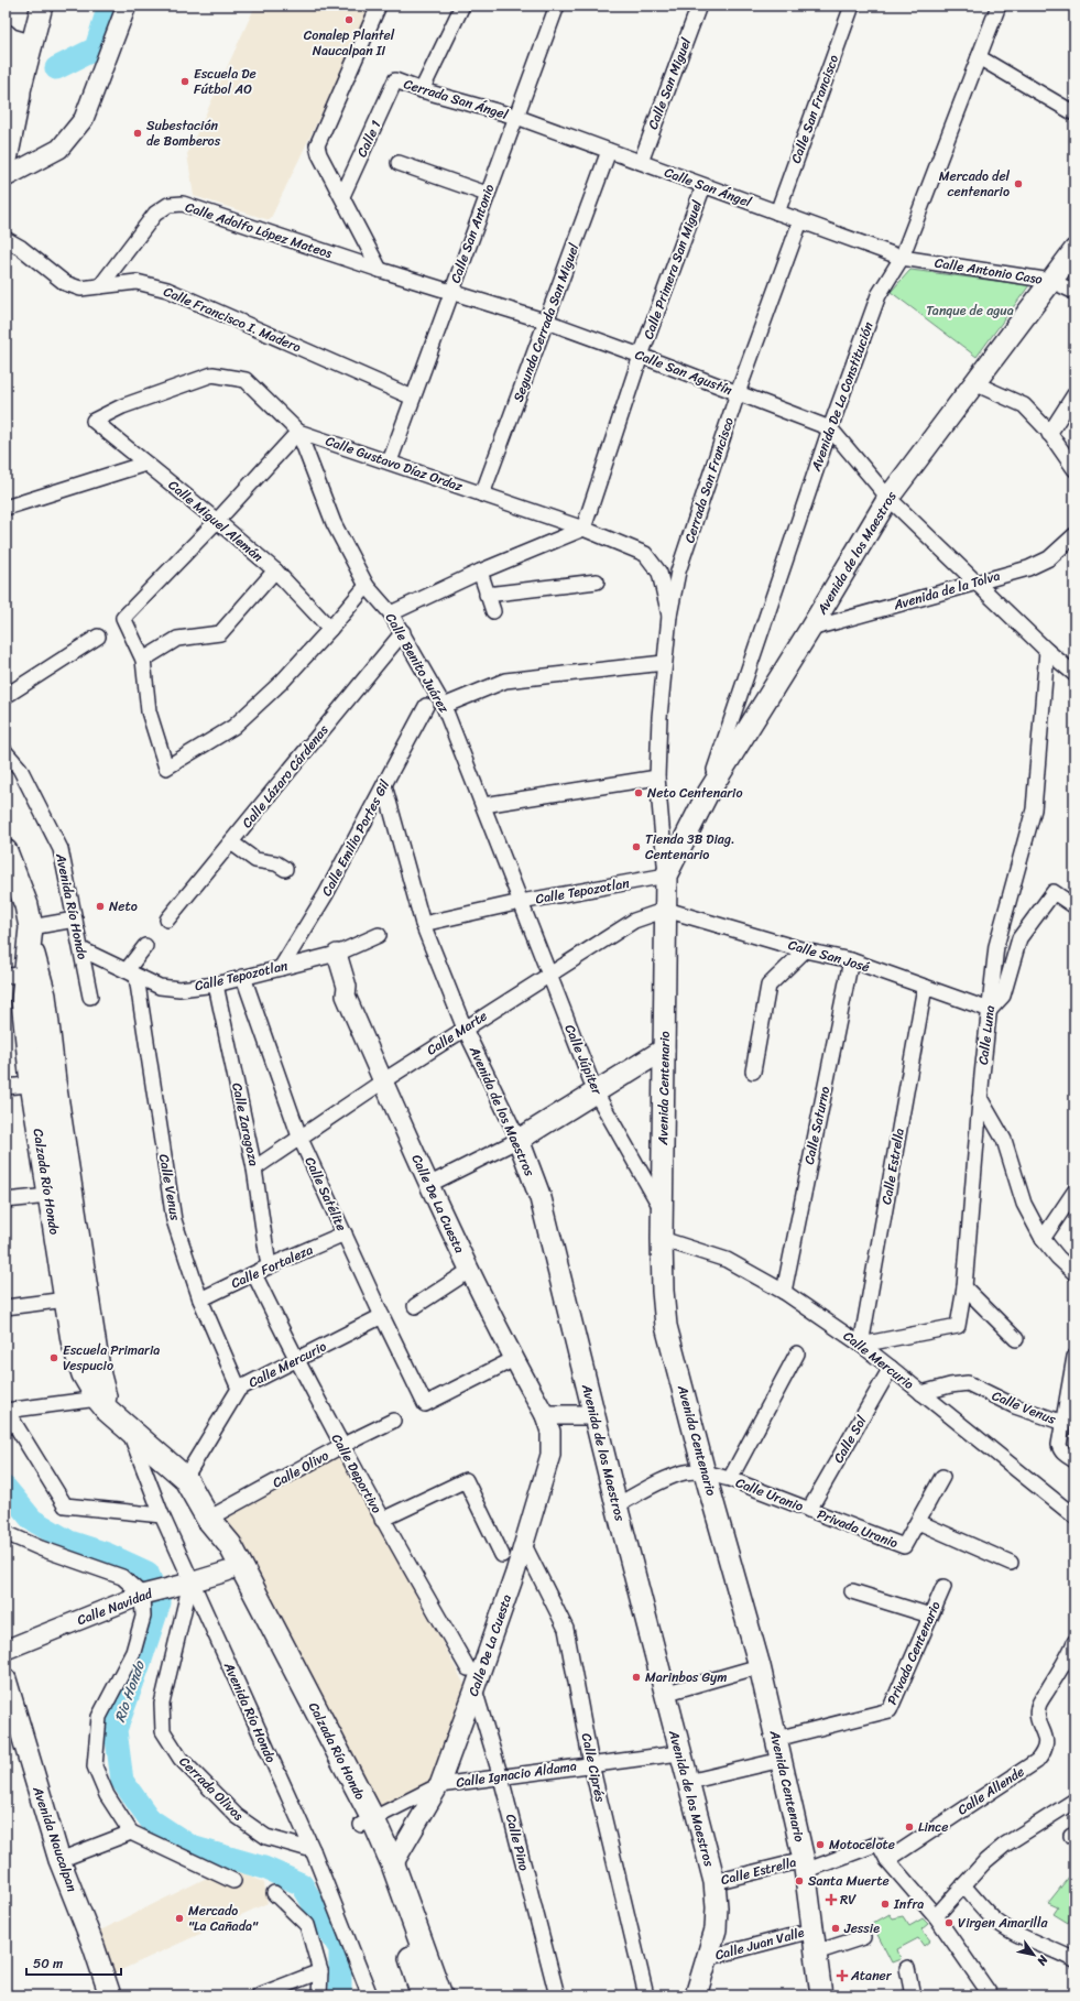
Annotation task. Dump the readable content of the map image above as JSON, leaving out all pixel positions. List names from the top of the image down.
{
  "streets": {
    "main road": [
      "Avenida de los Maestros",
      "Avenida Centenario",
      "Calzada Río Hondo",
      "Avenida Naucalpan"
    ],
    "street": [
      "Calle San Miguel",
      "Cerrada San Ángel",
      "Calle San Francisco",
      "Calle 1",
      "Calle San Ángel",
      "Calle Adolfo López Mateos",
      "Calle San Antonio",
      "Calle Primera San Miguel",
      "Calle Antonio Caso",
      "Calle Francisco I. Madero",
      "Segunda Cerrada San Miguel",
      "Calle San Agustín",
      "Avenida De La Constitución",
      "Calle Gustavo Díaz Ordaz",
      "Cerrada San Francisco",
      "Calle Miguel Alemán",
      "Avenida de la Tolva",
      "Calle Benito Juárez",
      "Calle Lázaro Cárdenas",
      "Calle Emilio Portes Gil",
      "Calle Tepozotlan",
      "Avenida Río Hondo",
      "Calle San José",
      "Calle Marte",
      "Calle Luna",
      "Calle Júpiter",
      "Calle Zaragoza",
      "Calle Saturno",
      "Calle Estrella",
      "Calle Venus",
      "Calle Satélite",
      "Calle De La Cuesta",
      "Calle Fortaleza",
      "Calle Mercurio",
      "Calle Sol",
      "Calle Olivo",
      "Calle Deportivo",
      "Calle Uranio",
      "Privada Uranio",
      "Calle Navidad",
      "Privada Centenario",
      "Calle Ciprés",
      "Calle Ignacio Aldama",
      "Cerrada Olivos",
      "Calle Allende",
      "Calle Pino",
      "Calle Juan Valle"
    ]
  },
  "crossings": [
    ["Calle San Miguel", "Calle San Ángel"],
    ["Cerrada San Ángel", "Calle 1"],
    ["Cerrada San Ángel", "Calle San Ángel"],
    ["Cerrada San Ángel", "Calle San Antonio"],
    ["Calle San Francisco", "Calle San Ángel"],
    ["Calle San Ángel", "Calle San Antonio"],
    ["Calle San Ángel", "Calle Primera San Miguel"],
    ["Calle San Ángel", "Calle Antonio Caso"],
    ["Calle San Ángel", "Segunda Cerrada San Miguel"],
    ["Calle San Ángel", "Avenida De La Constitución"],
    ["Calle San Ángel", "Cerrada San Francisco"],
    ["Calle Adolfo López Mateos", "Calle San Antonio"],
    ["Calle Adolfo López Mateos", "Calle Francisco I. Madero"],
    ["Calle Adolfo López Mateos", "Calle San Agustín"],
    ["Calle San Antonio", "Calle Francisco I. Madero"],
    ["Calle San Antonio", "Calle San Agustín"],
    ["Calle San Antonio", "Calle Gustavo Díaz Ordaz"],
    ["Calle Primera San Miguel", "Calle San Agustín"],
    ["Calle Primera San Miguel", "Calle Gustavo Díaz Ordaz"],
    ["Calle Antonio Caso", "Avenida De La Constitución"],
    ["Calle Antonio Caso", "Avenida de los Maestros"],
    ["Segunda Cerrada San Miguel", "Calle San Agustín"],
    ["Segunda Cerrada San Miguel", "Calle Gustavo Díaz Ordaz"],
    ["Calle San Agustín", "Avenida De La Constitución"],
    ["Calle San Agustín", "Cerrada San Francisco"],
    ["Calle San Agustín", "Avenida de los Maestros"],
    ["Calle San Agustín", "Avenida de la Tolva"],
    ["Calle San Agustín", "Calle Luna"],
    ["Avenida De La Constitución", "Avenida de los Maestros"],
    ["Calle Gustavo Díaz Ordaz", "Cerrada San Francisco"],
    ["Calle Gustavo Díaz Ordaz", "Calle Miguel Alemán"],
    ["Calle Gustavo Díaz Ordaz", "Calle Benito Juárez"],
    ["Cerrada San Francisco", "Avenida de los Maestros"],
    ["Cerrada San Francisco", "Calle Tepozotlan"],
    ["Cerrada San Francisco", "Avenida Centenario"],
    ["Avenida de los Maestros", "Avenida de la Tolva"],
    ["Avenida de los Maestros", "Calle Emilio Portes Gil"],
    ["Avenida de los Maestros", "Calle Tepozotlan"],
    ["Avenida de los Maestros", "Calle Marte"],
    ["Avenida de los Maestros", "Avenida Centenario"],
    ["Avenida de los Maestros", "Calle Estrella"],
    ["Avenida de los Maestros", "Calle Uranio"],
    ["Avenida de los Maestros", "Calle Ignacio Aldama"],
    ["Avenida de los Maestros", "Calle Juan Valle"],
    ["Calle Benito Juárez", "Calle Lázaro Cárdenas"],
    ["Calle Benito Juárez", "Calle Tepozotlan"],
    ["Calle Benito Juárez", "Calle Júpiter"],
    ["Calle Emilio Portes Gil", "Calle Tepozotlan"],
    ["Calle Tepozotlan", "Avenida Río Hondo"],
    ["Calle Tepozotlan", "Calle Júpiter"],
    ["Calle Tepozotlan", "Avenida Centenario"],
    ["Calle Tepozotlan", "Calle Zaragoza"],
    ["Calle Tepozotlan", "Calle Venus"],
    ["Calle Tepozotlan", "Calle Satélite"],
    ["Calle Tepozotlan", "Calle De La Cuesta"],
    ["Avenida Río Hondo", "Calzada Río Hondo"],
    ["Avenida Río Hondo", "Calle Navidad"],
    ["Avenida Río Hondo", "Cerrada Olivos"],
    ["Calle San José", "Calle Marte"],
    ["Calle San José", "Calle Luna"],
    ["Calle San José", "Avenida Centenario"],
    ["Calle San José", "Calle Saturno"],
    ["Calle San José", "Calle Estrella"],
    ["Calle Marte", "Calle Júpiter"],
    ["Calle Marte", "Avenida Centenario"],
    ["Calle Marte", "Calle Zaragoza"],
    ["Calle Marte", "Calle Satélite"],
    ["Calle Marte", "Calle De La Cuesta"],
    ["Calle Luna", "Calle Estrella"],
    ["Calle Luna", "Calle Mercurio"],
    ["Calle Júpiter", "Avenida Centenario"],
    ["Avenida Centenario", "Calle Estrella"],
    ["Avenida Centenario", "Calle Mercurio"],
    ["Avenida Centenario", "Calle Uranio"],
    ["Avenida Centenario", "Privada Centenario"],
    ["Avenida Centenario", "Calle Juan Valle"],
    ["Calle Zaragoza", "Calle Fortaleza"],
    ["Calle Saturno", "Calle Mercurio"],
    ["Calle Estrella", "Calle Mercurio"],
    ["Calle Estrella", "Calle Allende"],
    ["Calzada Río Hondo", "Calle De La Cuesta"],
    ["Calzada Río Hondo", "Calle Mercurio"],
    ["Calzada Río Hondo", "Calle Olivo"],
    ["Calzada Río Hondo", "Calle Navidad"],
    ["Calzada Río Hondo", "Calle Ignacio Aldama"],
    ["Calle Venus", "Calle Fortaleza"],
    ["Calle Venus", "Calle Mercurio"],
    ["Calle Satélite", "Calle De La Cuesta"],
    ["Calle Satélite", "Calle Fortaleza"],
    ["Calle Satélite", "Calle Mercurio"],
    ["Calle De La Cuesta", "Calle Ciprés"],
    ["Calle De La Cuesta", "Calle Ignacio Aldama"],
    ["Calle De La Cuesta", "Calle Pino"],
    ["Calle Fortaleza", "Calle Deportivo"],
    ["Calle Mercurio", "Calle Sol"],
    ["Calle Mercurio", "Calle Deportivo"],
    ["Calle Sol", "Calle Uranio"],
    ["Calle Sol", "Privada Uranio"],
    ["Calle Olivo", "Calle Deportivo"],
    ["Calle Uranio", "Privada Uranio"],
    ["Calle Navidad", "Cerrada Olivos"],
    ["Calle Ciprés", "Calle Ignacio Aldama"],
    ["Calle Ignacio Aldama", "Calle Pino"]
  ],
  "water": ["Rio Hondo"],
  "parks": ["Tanque de agua"],
  "places": {
    "other": [
      "Conalep Plantel Naucalpan II",
      "Escuela De Fútbol AO",
      "Subestación de Bomberos",
      "Mercado del centenario",
      "Neto Centenario",
      "Tienda 3B Diag. Centenario",
      "Neto",
      "Escuela Primaria Vespucio",
      "Marinbos Gym",
      "Lince",
      "Motocelote",
      "Santa Muerte",
      "Infra",
      "Mercado \"La Cañada\"",
      "Virgen Amarilla",
      "Jessie"
    ],
    "health": ["RV", "Ataner"]
  },
  "scale_bar": "50 m",
  "north": "bottom right"
}
